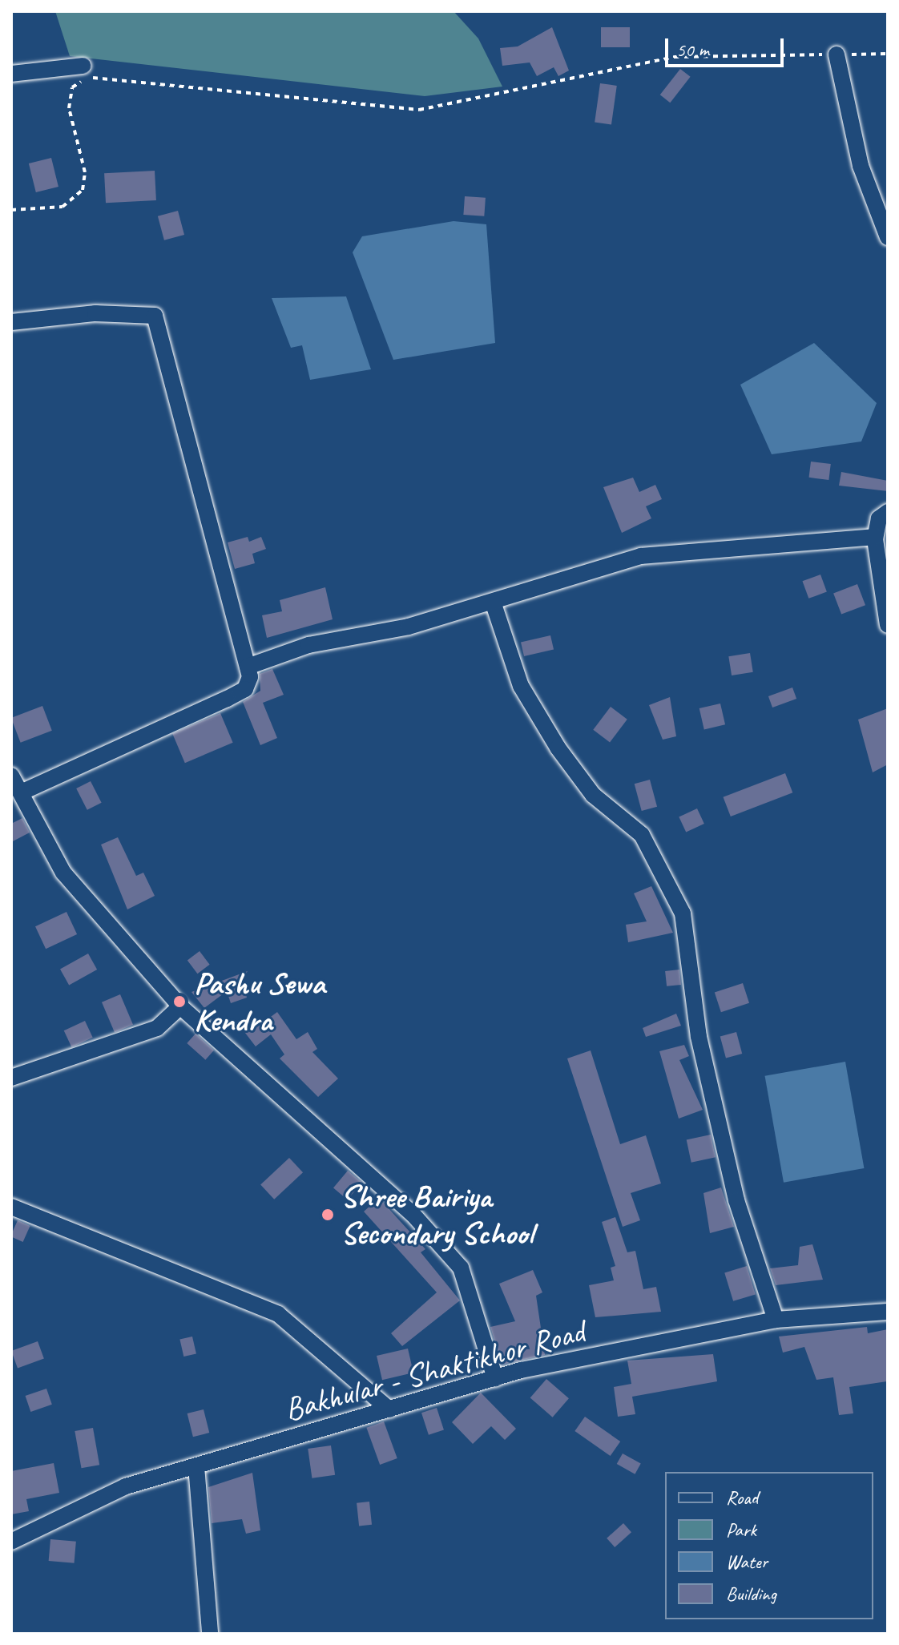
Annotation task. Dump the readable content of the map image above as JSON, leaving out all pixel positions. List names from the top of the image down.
{
  "streets": {
    "street": ["Bakhular - Shaktikhor Road"]
  },
  "places": ["Pashu Sewa Kendra", "Shree Bairiya Secondary School"],
  "legend": [
    "Road",
    "Park",
    "Water",
    "Building"
  ],
  "scale_bar": "50 m"
}
